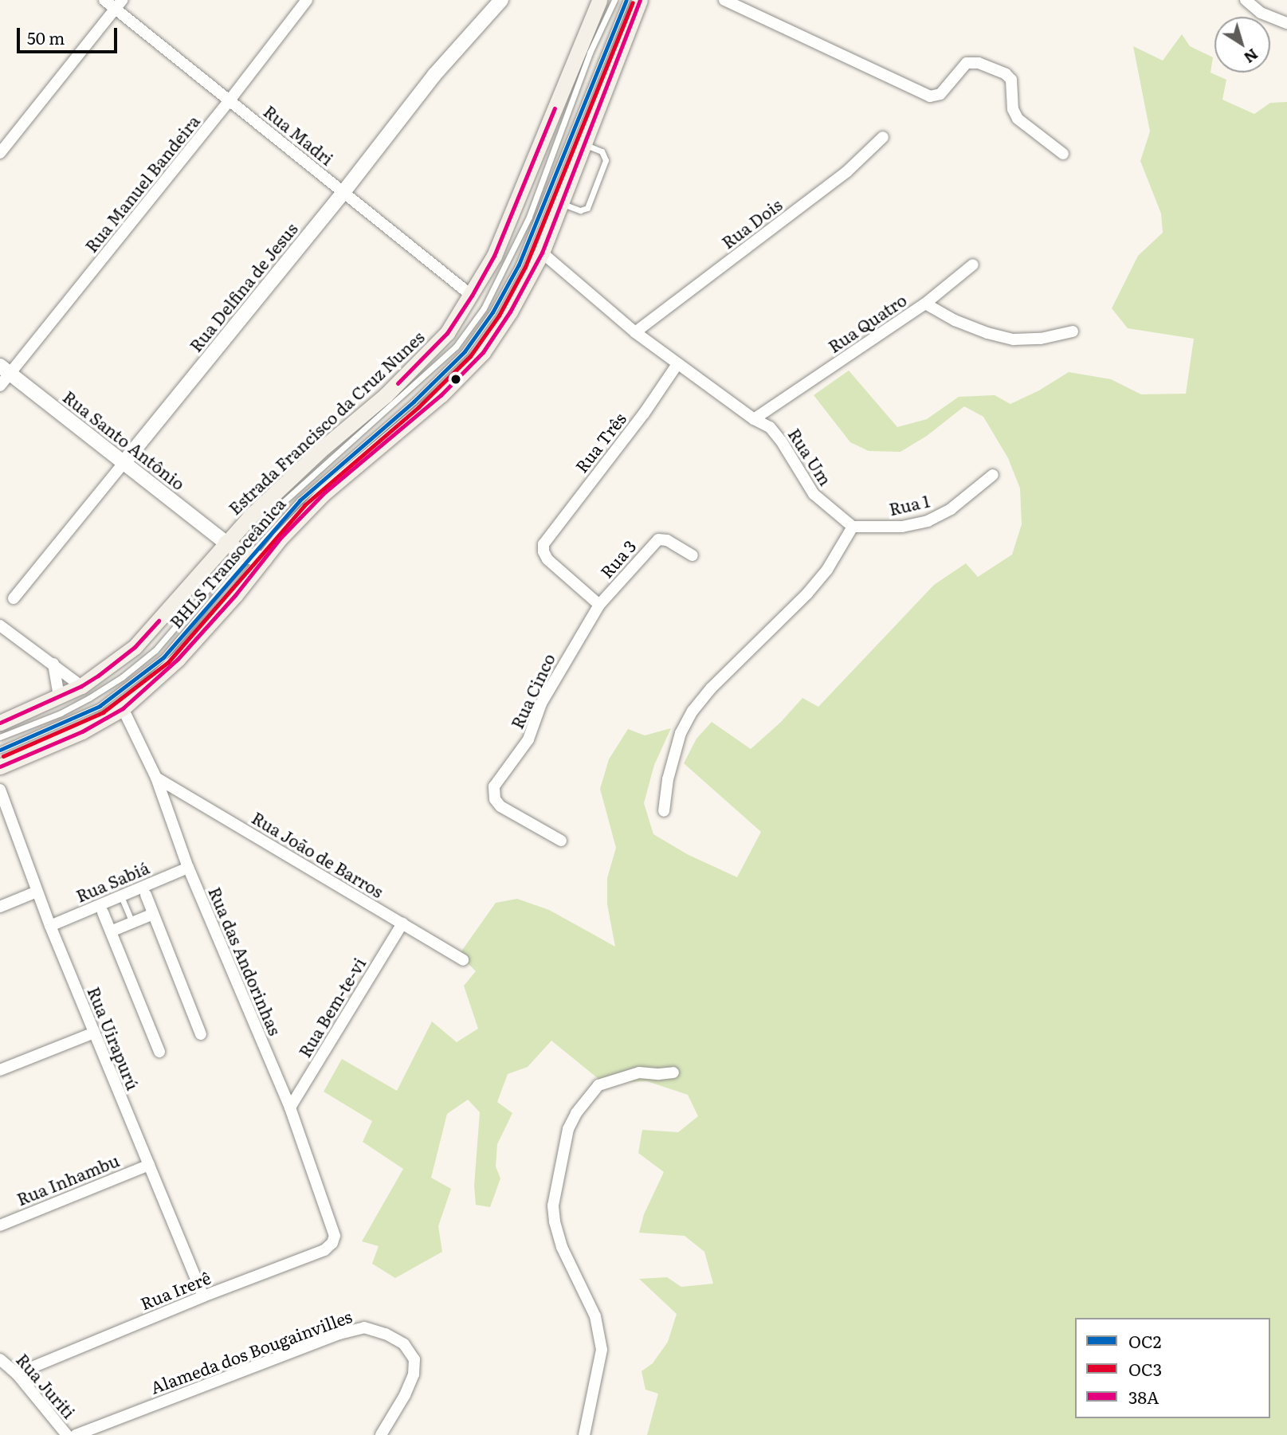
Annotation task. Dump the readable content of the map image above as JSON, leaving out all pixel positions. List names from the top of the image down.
{
  "streets": {
    "main road": ["Estrada Francisco da Cruz Nunes"],
    "street": [
      "Rua Madri",
      "Rua Manuel Bandeira",
      "Rua Dois",
      "Rua Delfina de Jesus",
      "Rua Quatro",
      "Rua Santo Antônio",
      "Rua Três",
      "Rua Um",
      "Rua 1",
      "Rua 3",
      "Rua Cinco",
      "Rua João de Barros",
      "Rua Sabiá",
      "Rua das Andorinhas",
      "Rua Bem-te-vi",
      "Rua Uirapurú",
      "Rua Inhambu",
      "Rua Irerê",
      "Alameda dos Bougainvilles",
      "Rua Juriti"
    ],
    "lane": ["BHLS Transoceânica"]
  },
  "crossings": [
    ["Rua Madri", "Rua Manuel Bandeira"],
    ["Rua Madri", "Rua Delfina de Jesus"],
    ["Rua Madri", "Estrada Francisco da Cruz Nunes"],
    ["Rua Manuel Bandeira", "Rua Santo Antônio"],
    ["Rua Dois", "Rua Um"],
    ["Rua Delfina de Jesus", "Rua Santo Antônio"],
    ["Rua Quatro", "Rua Um"],
    ["Estrada Francisco da Cruz Nunes", "Rua Santo Antônio"],
    ["Estrada Francisco da Cruz Nunes", "BHLS Transoceânica"],
    ["Rua Santo Antônio", "BHLS Transoceânica"],
    ["Rua Três", "Rua Um"],
    ["Rua Três", "Rua 3"],
    ["Rua Três", "Rua Cinco"],
    ["Rua Um", "Rua 1"],
    ["Rua 3", "Rua Cinco"],
    ["Rua João de Barros", "Rua das Andorinhas"],
    ["Rua João de Barros", "Rua Bem-te-vi"],
    ["Rua Sabiá", "Rua das Andorinhas"],
    ["Rua Sabiá", "Rua Uirapurú"],
    ["Rua das Andorinhas", "Rua Bem-te-vi"],
    ["Rua das Andorinhas", "Rua Irerê"],
    ["Rua Uirapurú", "Rua Inhambu"],
    ["Rua Uirapurú", "Rua Irerê"],
    ["Rua Irerê", "Rua Juriti"]
  ],
  "lines": ["transit line OC2", "transit line 38A", "transit line OC3"],
  "legend": ["OC2", "OC3", "38A"],
  "scale_bar": "50 m",
  "north": "bottom right"
}
